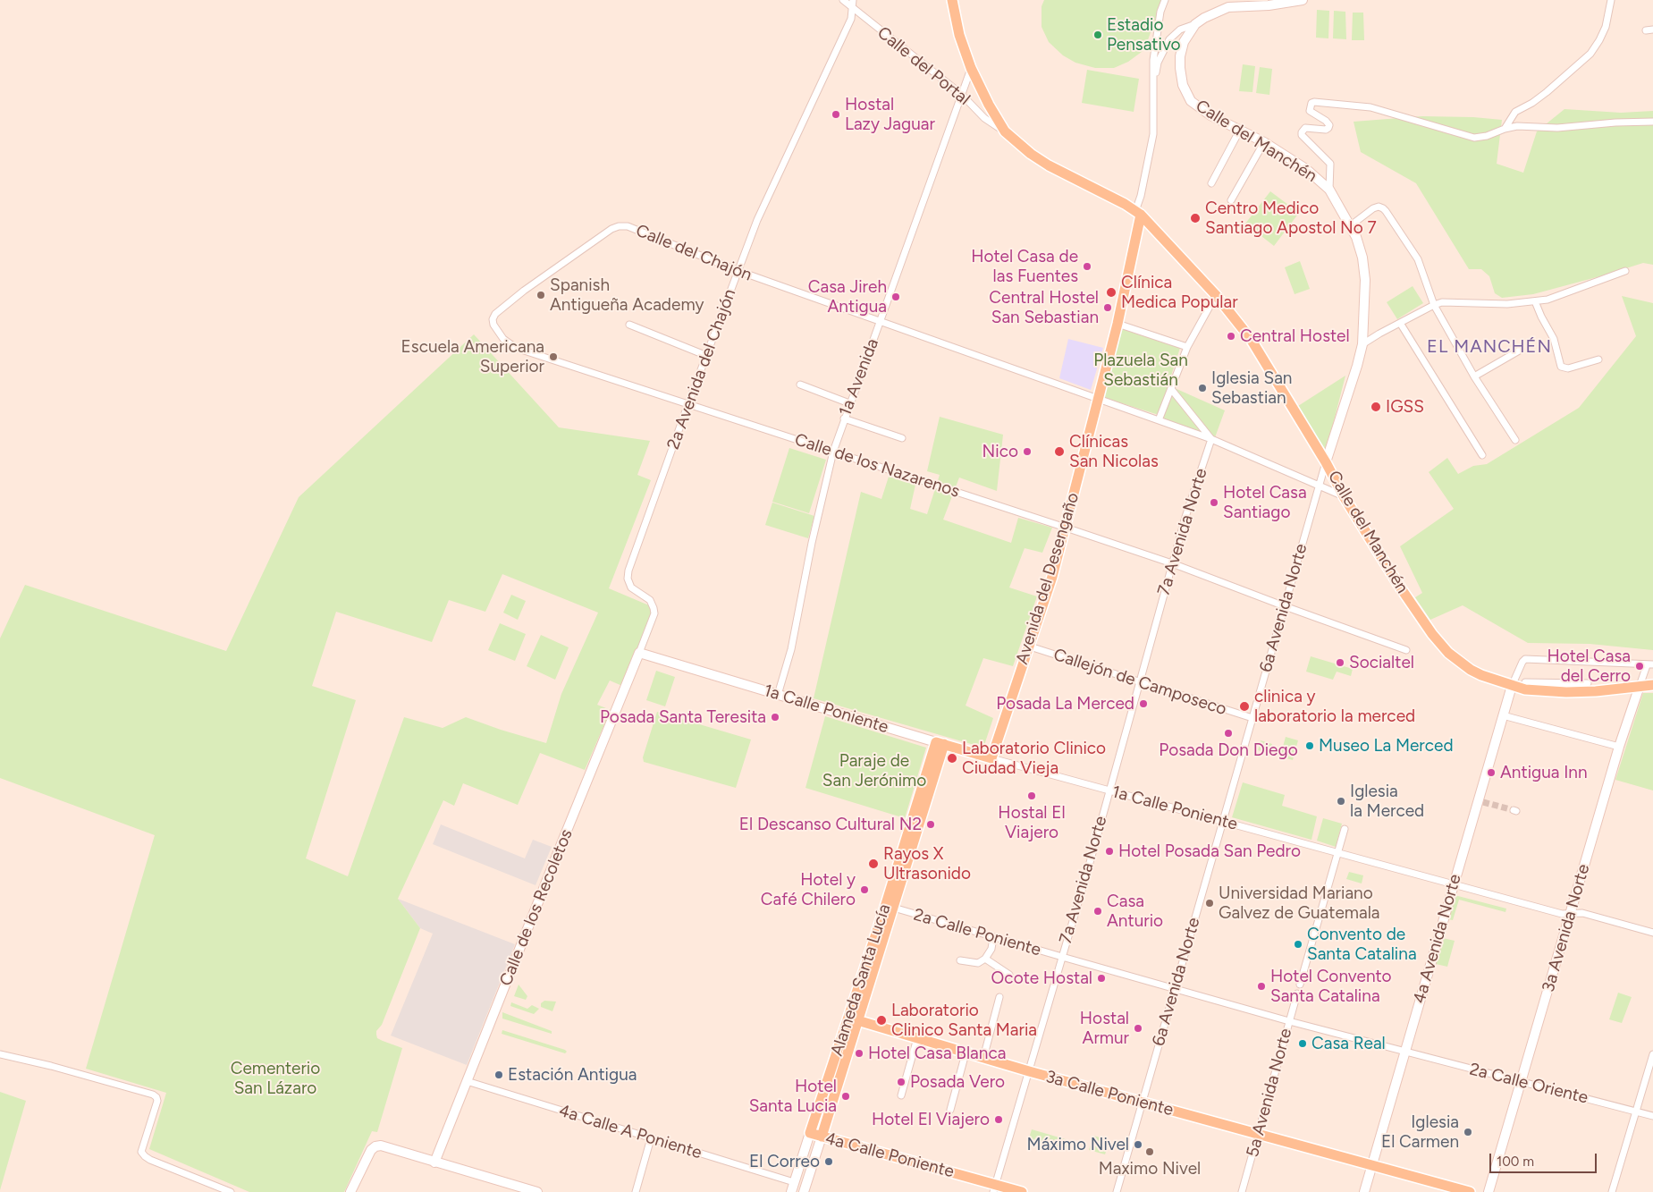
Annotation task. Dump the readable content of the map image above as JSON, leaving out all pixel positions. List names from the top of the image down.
{
  "streets": {
    "main road": [
      "Calle del Manchén",
      "Avenida del Desengaño",
      "1a Calle Poniente",
      "Alameda Santa Lucía",
      "3a Calle Poniente",
      "4a Calle Poniente"
    ],
    "street": [
      "Calle del Portal",
      "Calle del Chajón",
      "2a Avenida del Chajón",
      "1a Avenida",
      "Calle de los Nazarenos",
      "7a Avenida Norte",
      "6a Avenida Norte",
      "Callejón de Camposeco",
      "Calle de los Recoletos",
      "3a Avenida Norte",
      "2a Calle Poniente",
      "4a Avenida Norte",
      "2a Calle Oriente",
      "5a Avenida Norte",
      "4a Calle A Poniente"
    ]
  },
  "crossings": [
    ["Calle del Portal", "2a Avenida del Chajón"],
    ["Calle del Portal", "1a Avenida"],
    ["Calle del Manchén", "Calle del Chajón"],
    ["Calle del Manchén", "6a Avenida Norte"],
    ["Calle del Manchén", "3a Avenida Norte"],
    ["Calle del Manchén", "4a Avenida Norte"],
    ["Calle del Chajón", "2a Avenida del Chajón"],
    ["Calle del Chajón", "1a Avenida"],
    ["Calle del Chajón", "Calle de los Nazarenos"],
    ["Calle del Chajón", "7a Avenida Norte"],
    ["Calle del Chajón", "Avenida del Desengaño"],
    ["Calle del Chajón", "6a Avenida Norte"],
    ["2a Avenida del Chajón", "Calle de los Nazarenos"],
    ["2a Avenida del Chajón", "1a Calle Poniente"],
    ["2a Avenida del Chajón", "Calle de los Recoletos"],
    ["1a Avenida", "Calle de los Nazarenos"],
    ["1a Avenida", "1a Calle Poniente"],
    ["Calle de los Nazarenos", "7a Avenida Norte"],
    ["Calle de los Nazarenos", "Avenida del Desengaño"],
    ["Calle de los Nazarenos", "6a Avenida Norte"],
    ["7a Avenida Norte", "Callejón de Camposeco"],
    ["7a Avenida Norte", "1a Calle Poniente"],
    ["7a Avenida Norte", "2a Calle Poniente"],
    ["7a Avenida Norte", "3a Calle Poniente"],
    ["7a Avenida Norte", "4a Calle Poniente"],
    ["Avenida del Desengaño", "Callejón de Camposeco"],
    ["Avenida del Desengaño", "1a Calle Poniente"],
    ["6a Avenida Norte", "Callejón de Camposeco"],
    ["6a Avenida Norte", "1a Calle Poniente"],
    ["6a Avenida Norte", "2a Calle Poniente"],
    ["6a Avenida Norte", "3a Calle Poniente"],
    ["1a Calle Poniente", "Calle de los Recoletos"],
    ["1a Calle Poniente", "3a Avenida Norte"],
    ["1a Calle Poniente", "4a Avenida Norte"],
    ["1a Calle Poniente", "Alameda Santa Lucía"],
    ["Calle de los Recoletos", "4a Calle A Poniente"],
    ["3a Avenida Norte", "2a Calle Oriente"],
    ["2a Calle Poniente", "4a Avenida Norte"],
    ["2a Calle Poniente", "Alameda Santa Lucía"],
    ["2a Calle Poniente", "2a Calle Oriente"],
    ["2a Calle Poniente", "5a Avenida Norte"],
    ["4a Avenida Norte", "2a Calle Oriente"],
    ["4a Avenida Norte", "3a Calle Poniente"],
    ["Alameda Santa Lucía", "3a Calle Poniente"],
    ["Alameda Santa Lucía", "4a Calle A Poniente"],
    ["Alameda Santa Lucía", "4a Calle Poniente"],
    ["5a Avenida Norte", "3a Calle Poniente"]
  ],
  "districts": ["EL MANCHÉN"],
  "parks": ["Plazuela San Sebastián", "Paraje de San Jerónimo", "Cementerio San Lázaro"],
  "places": [
    "Estadio Pensativo",
    "Hostal Lazy Jaguar",
    "Centro Medico Santiago Apostol No 7",
    "Hotel Casa de las Fuentes",
    "Clínica Medica Popular",
    "Spanish Antigueña Academy",
    "Casa Jireh Antigua",
    "Central Hostel San Sebastian",
    "Central Hostel",
    "Escuela Americana Superior",
    "Iglesia San Sebastian",
    "IGSS",
    "Nico",
    "Clínicas San Nicolas",
    "Hotel Casa Santiago",
    "Socialtel",
    "Hotel Casa del Cerro",
    "Posada La Merced",
    "clinica y laboratorio la merced",
    "Posada Santa Teresita",
    "Posada Don Diego",
    "Museo La Merced",
    "Laboratorio Clinico Ciudad Vieja",
    "Antigua Inn",
    "Hostal El Viajero",
    "Iglesia la Merced",
    "El Descanso Cultural N2",
    "Hotel Posada San Pedro",
    "Rayos X Ultrasonido",
    "Hotel y Café Chilero",
    "Universidad Mariano Galvez de Guatemala",
    "Casa Anturio",
    "Convento de Santa Catalina",
    "Ocote Hostal",
    "Hotel Convento Santa Catalina",
    "Laboratorio Clinico Santa Maria",
    "Hostal Armur",
    "Casa Real",
    "Hotel Casa Blanca",
    "Estación Antigua",
    "Posada Vero",
    "Hotel Santa Lucia",
    "Hotel El Viajero",
    "Iglesia El Carmen",
    "Máximo Nivel",
    "Maximo Nivel",
    "El Correo"
  ],
  "scale_bar": "100 m"
}
